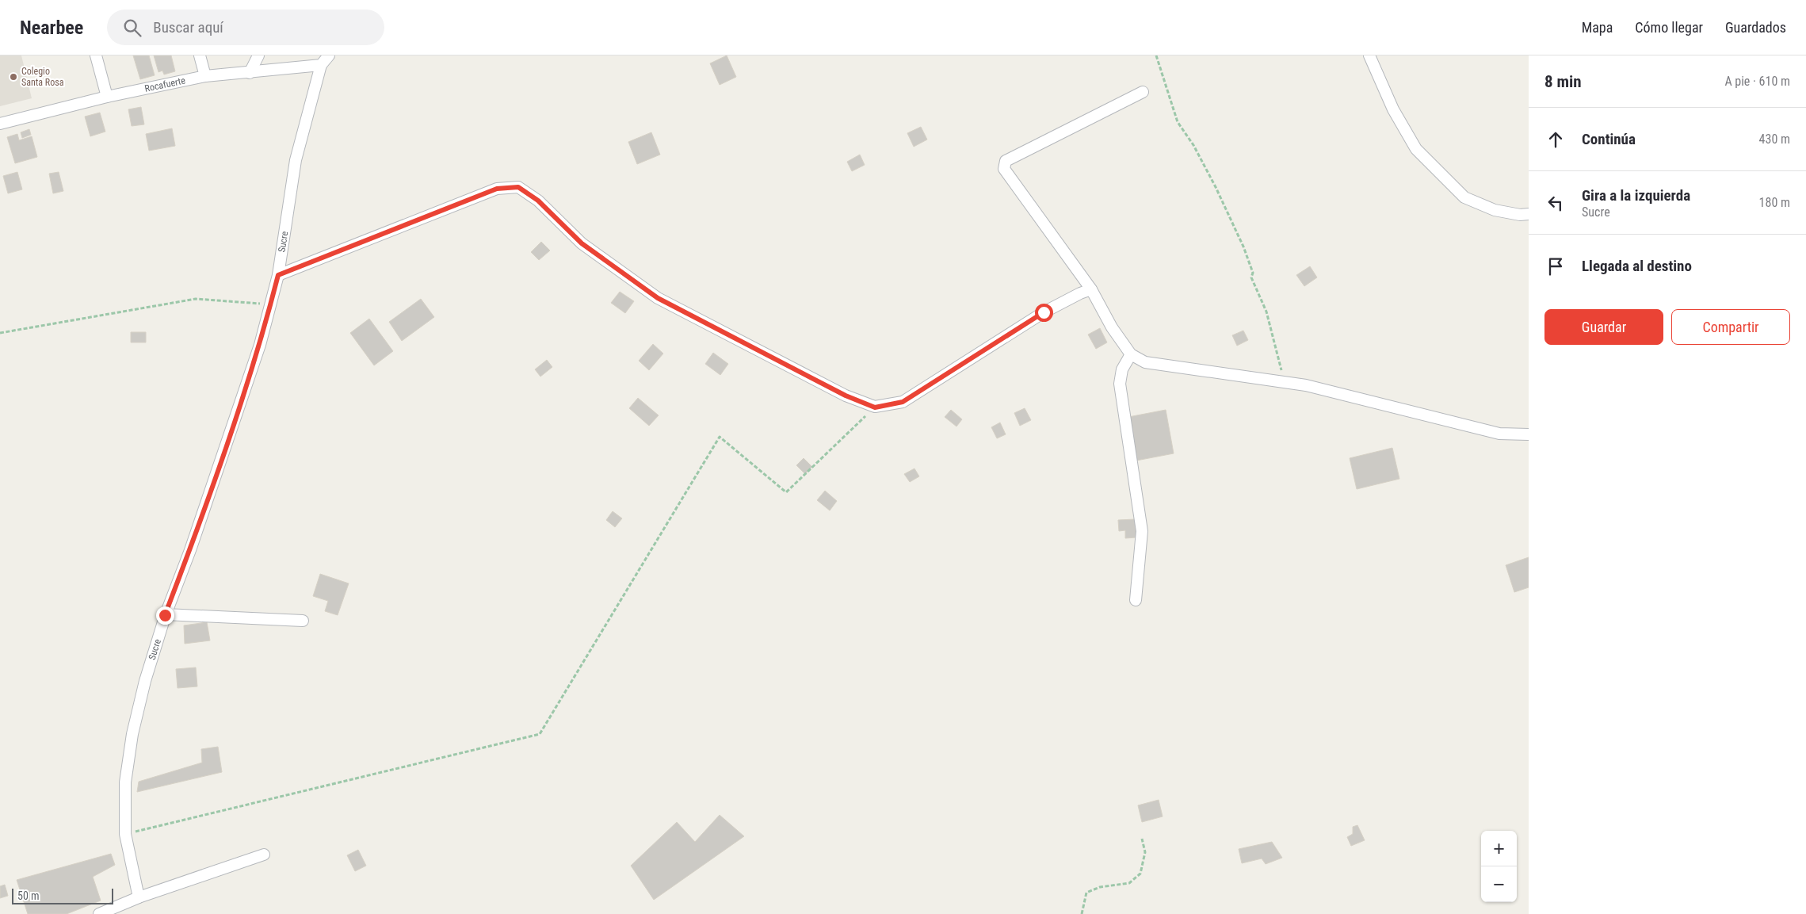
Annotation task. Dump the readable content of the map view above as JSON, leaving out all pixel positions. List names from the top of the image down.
{
  "streets": {
    "street": ["Rocafuerte", "Sucre"]
  },
  "crossings": [
    ["Rocafuerte", "Sucre"]
  ],
  "places": ["Colegio Santa Rosa"],
  "scale_bar": "50 m",
  "page": {
    "header": "Nearbee",
    "search": "Buscar aquí",
    "nav": ["Mapa", "Cómo llegar", "Guardados"],
    "heading": ["8 min", "A pie · 610 m"],
    "list": [
      ["Continúa", "430 m"],
      ["Gira a la izquierda", "Sucre", "180 m"],
      "Llegada al destino"
    ],
    "buttons": ["Guardar", "Compartir"],
    "map_buttons": ["+", "−"],
    "scale": "50 m"
  }
}
